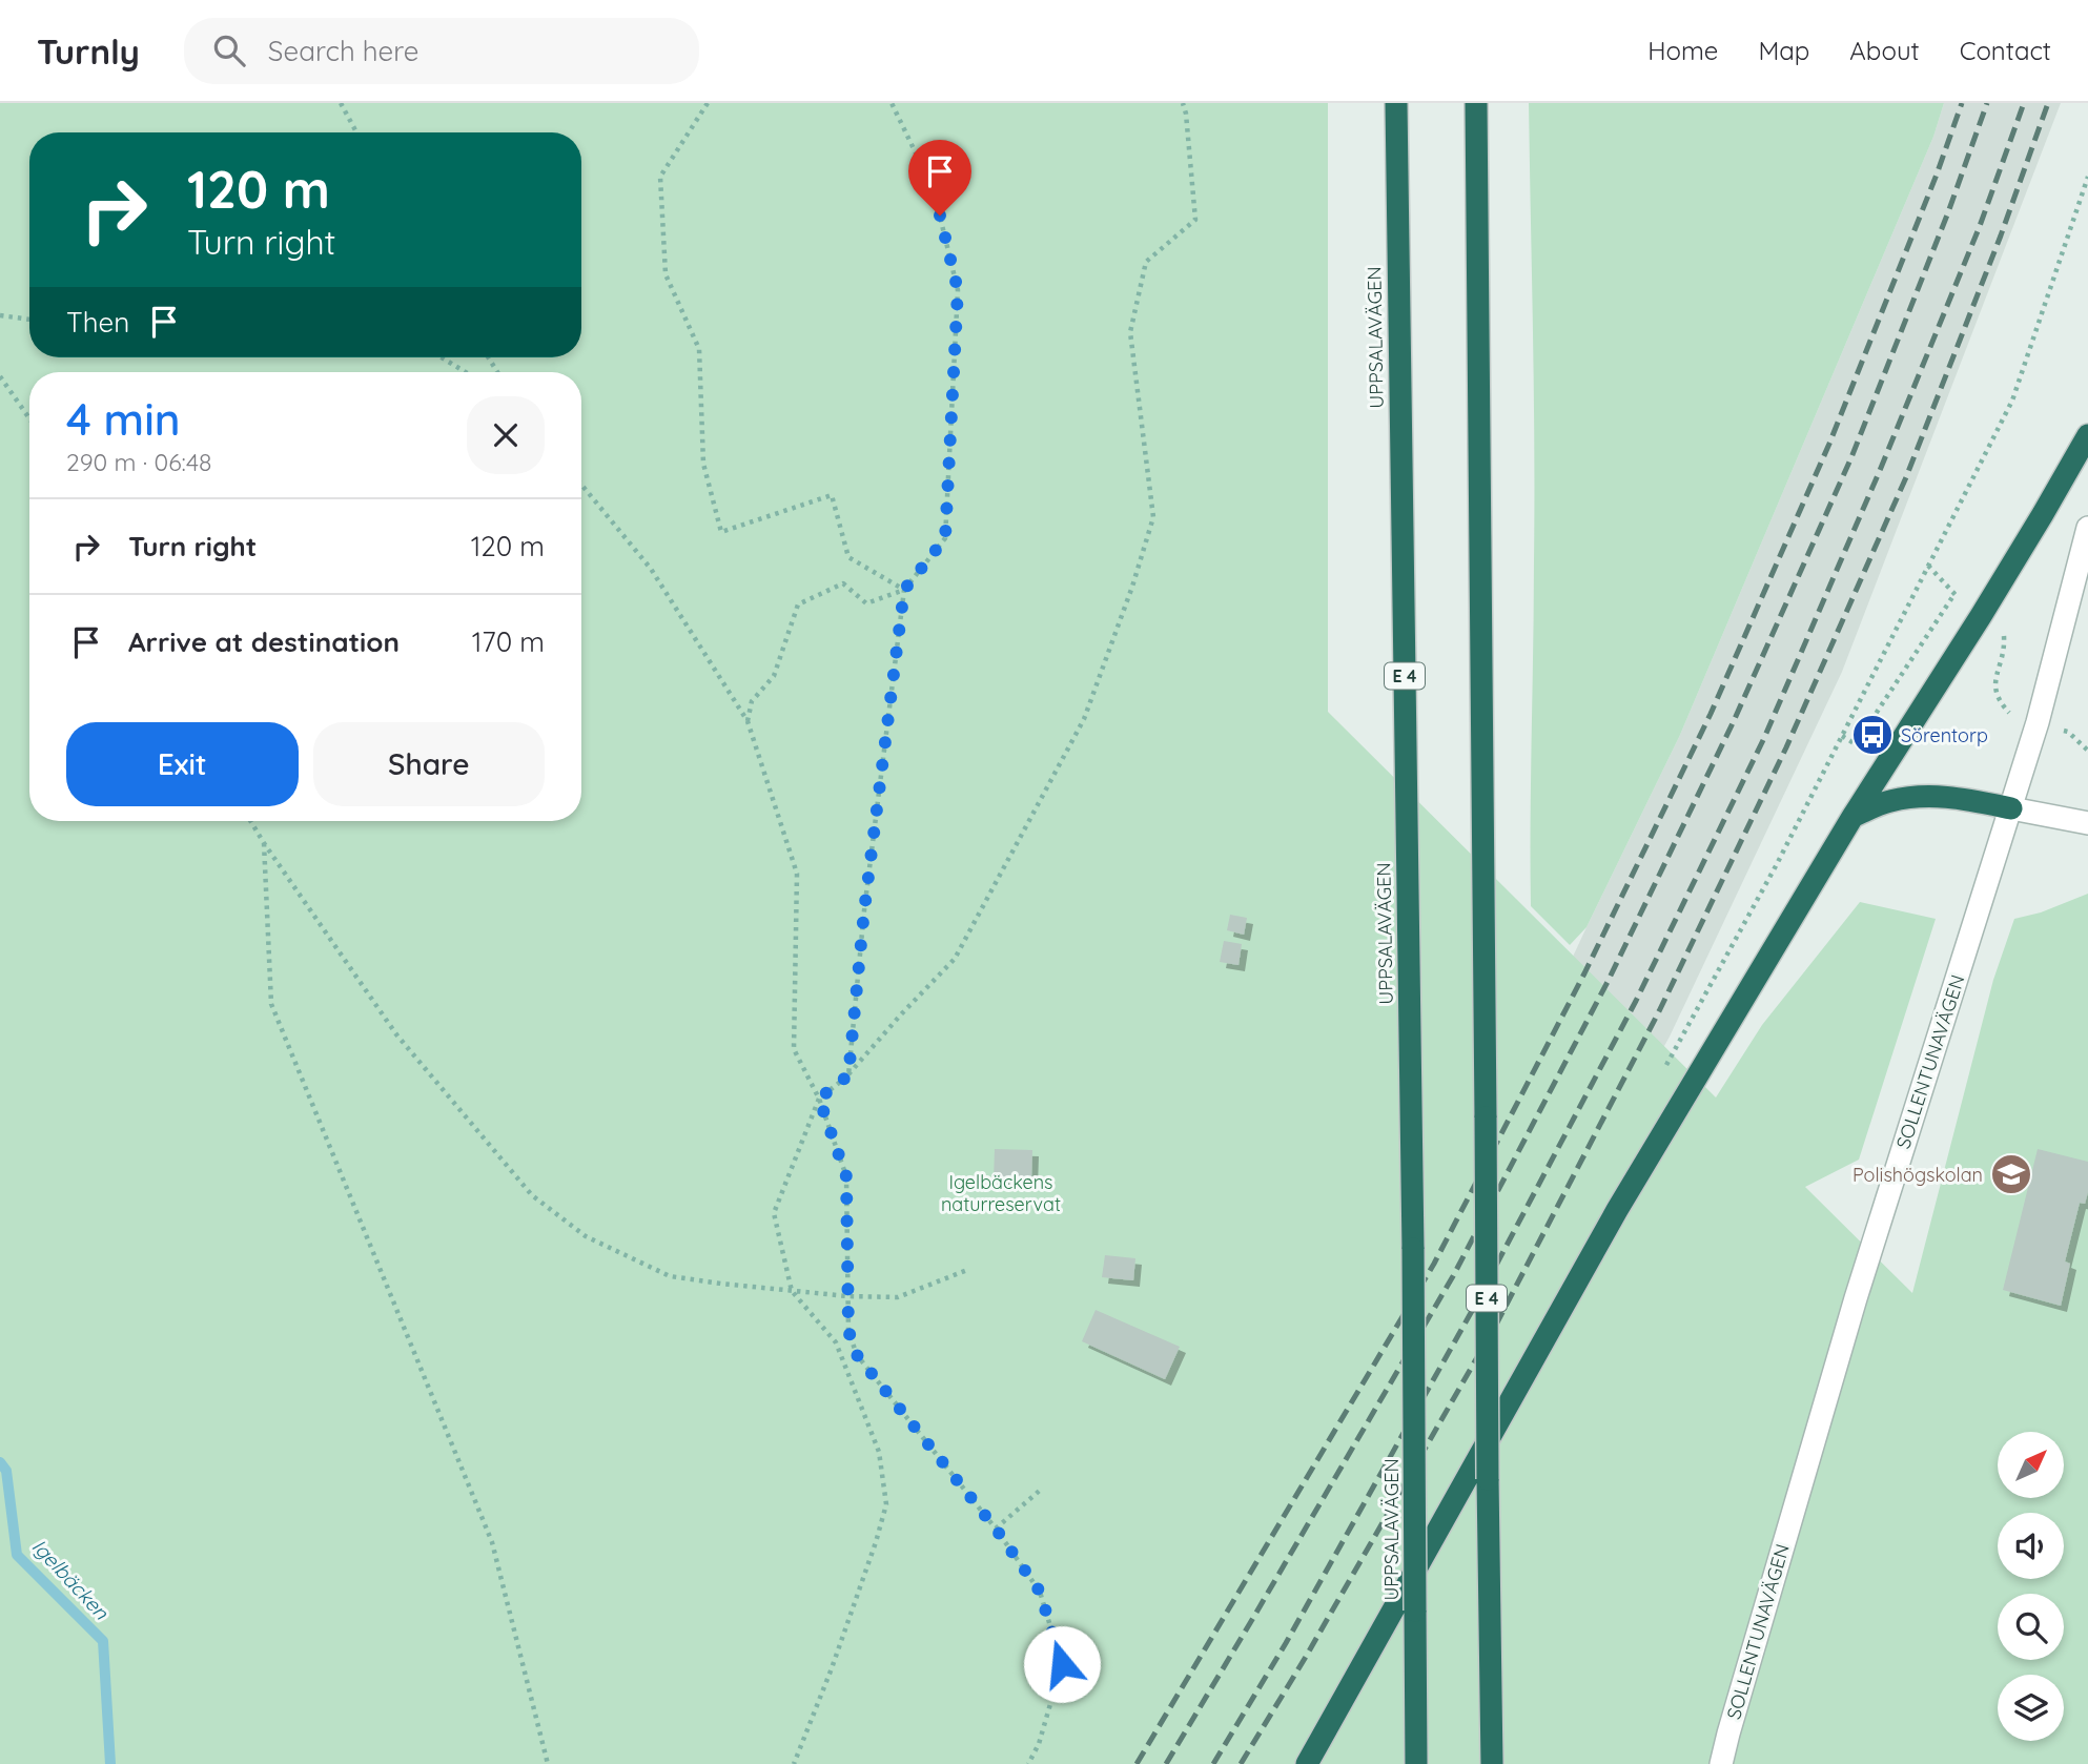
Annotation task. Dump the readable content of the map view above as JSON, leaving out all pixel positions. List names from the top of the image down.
{
  "streets": {
    "highway": ["UPPSALAVÄGEN", "E 4"],
    "street": ["SOLLENTUNAVÄGEN"]
  },
  "water": ["Igelbäcken"],
  "parks": ["Igelbäckens naturreservat"],
  "places": {
    "bus stop": ["Sörentorp"],
    "school or university": ["Polishögskolan"]
  },
  "north": "top right",
  "page": {
    "header": "Turnly",
    "search": "Search here",
    "nav": [
      "Home",
      "Map",
      "About",
      "Contact"
    ],
    "turn": ["120 m", "Turn right"],
    "then": "Then",
    "heading": ["4 min", "290 m · 06:48"],
    "list": [
      {
        "name": "Turn right",
        "value": "120 m"
      },
      {
        "name": "Arrive at destination",
        "value": "170 m"
      }
    ],
    "buttons": ["Exit", "Share"]
  }
}
